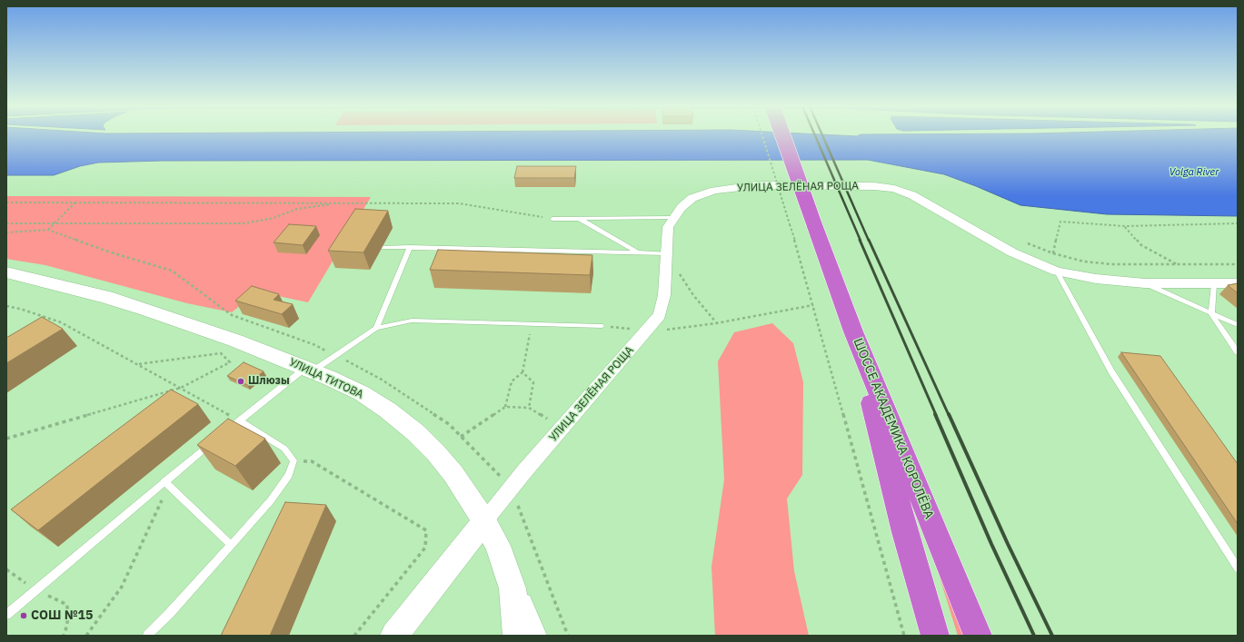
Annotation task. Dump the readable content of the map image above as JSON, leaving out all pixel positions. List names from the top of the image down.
{
  "streets": {
    "highway": ["ШОССЕ АКАДЕМИКА КОРОЛЁВА"],
    "main road": ["УЛИЦА ТИТОВА"],
    "street": ["УЛИЦА ЗЕЛЁНАЯ РОЩА"]
  },
  "crossings": [
    ["УЛИЦА ЗЕЛЁНАЯ РОЩА", "УЛИЦА ТИТОВА"]
  ],
  "water": ["Volga River"],
  "places": ["Шлюзы", "СОШ №15"]
}
